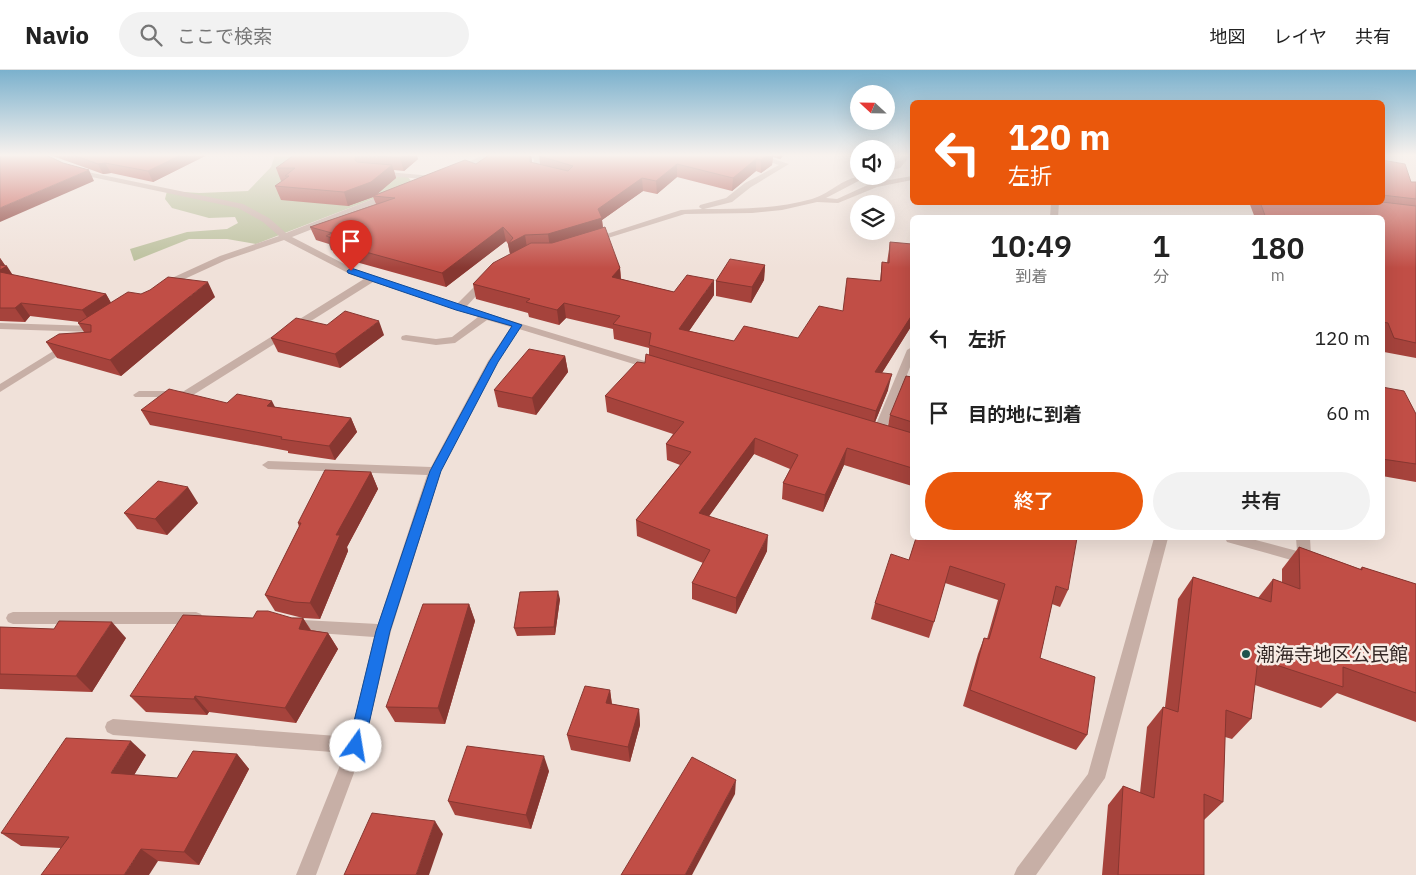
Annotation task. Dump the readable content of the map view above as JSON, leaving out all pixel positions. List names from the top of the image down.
{
  "places": ["潮海寺地区公民館"],
  "north": "left",
  "page": {
    "header": "Navio",
    "search": "ここで検索",
    "nav": ["地図", "レイヤ", "共有"],
    "turn": ["120 m", "左折"],
    "eta": [
      "10:49",
      "到着",
      "1",
      "分",
      "180",
      "m"
    ],
    "list": [
      {
        "name": "左折",
        "value": "120 m"
      },
      {
        "name": "目的地に到着",
        "value": "60 m"
      }
    ],
    "buttons": ["終了", "共有"]
  }
}
